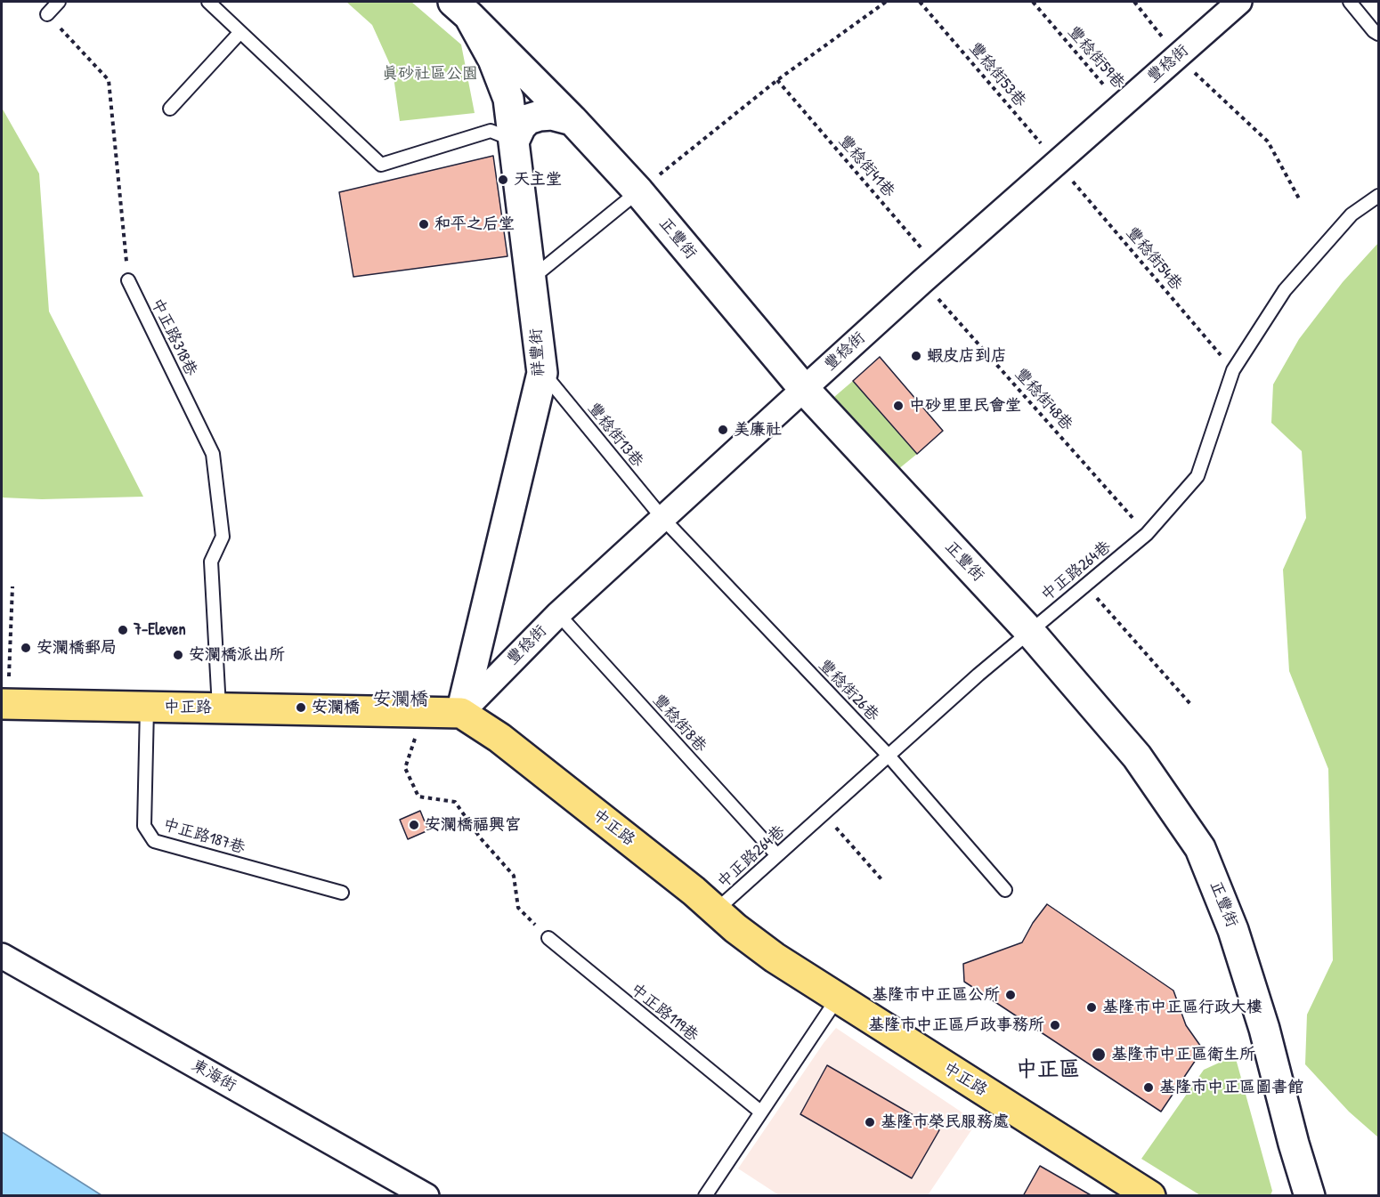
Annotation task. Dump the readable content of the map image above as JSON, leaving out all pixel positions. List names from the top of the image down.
{
  "streets": {
    "main road": ["中正路"],
    "street": [
      "豐稔街",
      "正豐街",
      "祥豐街",
      "東海街"
    ],
    "lane": [
      "中正路318巷",
      "豐稔街13巷",
      "中正路264巷",
      "豐稔街26巷",
      "豐稔街8巷",
      "中正路187巷",
      "中正路119巷"
    ],
    "path": [
      "豐稔街59巷",
      "豐稔街53巷",
      "豐稔街41巷",
      "豐稔街54巷",
      "豐稔街48巷"
    ]
  },
  "crossings": [
    ["豐稔街59巷", "豐稔街"],
    ["豐稔街", "豐稔街53巷"],
    ["豐稔街", "豐稔街41巷"],
    ["豐稔街", "正豐街"],
    ["豐稔街", "豐稔街54巷"],
    ["豐稔街", "祥豐街"],
    ["豐稔街", "豐稔街48巷"],
    ["豐稔街", "豐稔街13巷"],
    ["豐稔街", "豐稔街26巷"],
    ["豐稔街", "中正路"],
    ["豐稔街", "豐稔街8巷"],
    ["豐稔街53巷", "豐稔街54巷"],
    ["豐稔街41巷", "豐稔街48巷"],
    ["正豐街", "祥豐街"],
    ["正豐街", "中正路264巷"],
    ["豐稔街54巷", "中正路264巷"],
    ["中正路318巷", "中正路"],
    ["祥豐街", "豐稔街13巷"],
    ["祥豐街", "中正路"],
    ["豐稔街48巷", "中正路264巷"],
    ["豐稔街13巷", "豐稔街26巷"],
    ["中正路264巷", "豐稔街26巷"],
    ["中正路264巷", "中正路"],
    ["中正路264巷", "豐稔街8巷"],
    ["中正路", "中正路187巷"]
  ],
  "districts": ["安瀾橋", "中正區"],
  "parks": ["真砂社區公園"],
  "places": [
    "天主堂",
    "和平之后堂",
    "蝦皮店到店",
    "中砂里里民會堂",
    "美廉社",
    "7-Eleven",
    "安瀾橋郵局",
    "安瀾橋派出所",
    "安瀾橋",
    "安瀾橋福興宮",
    "基隆市中正區公所",
    "基隆市中正區行政大樓",
    "基隆市中正區戶政事務所",
    "基隆市中正區衛生所",
    "基隆市中正區圖書館",
    "基隆市榮民服務處"
  ]
}
